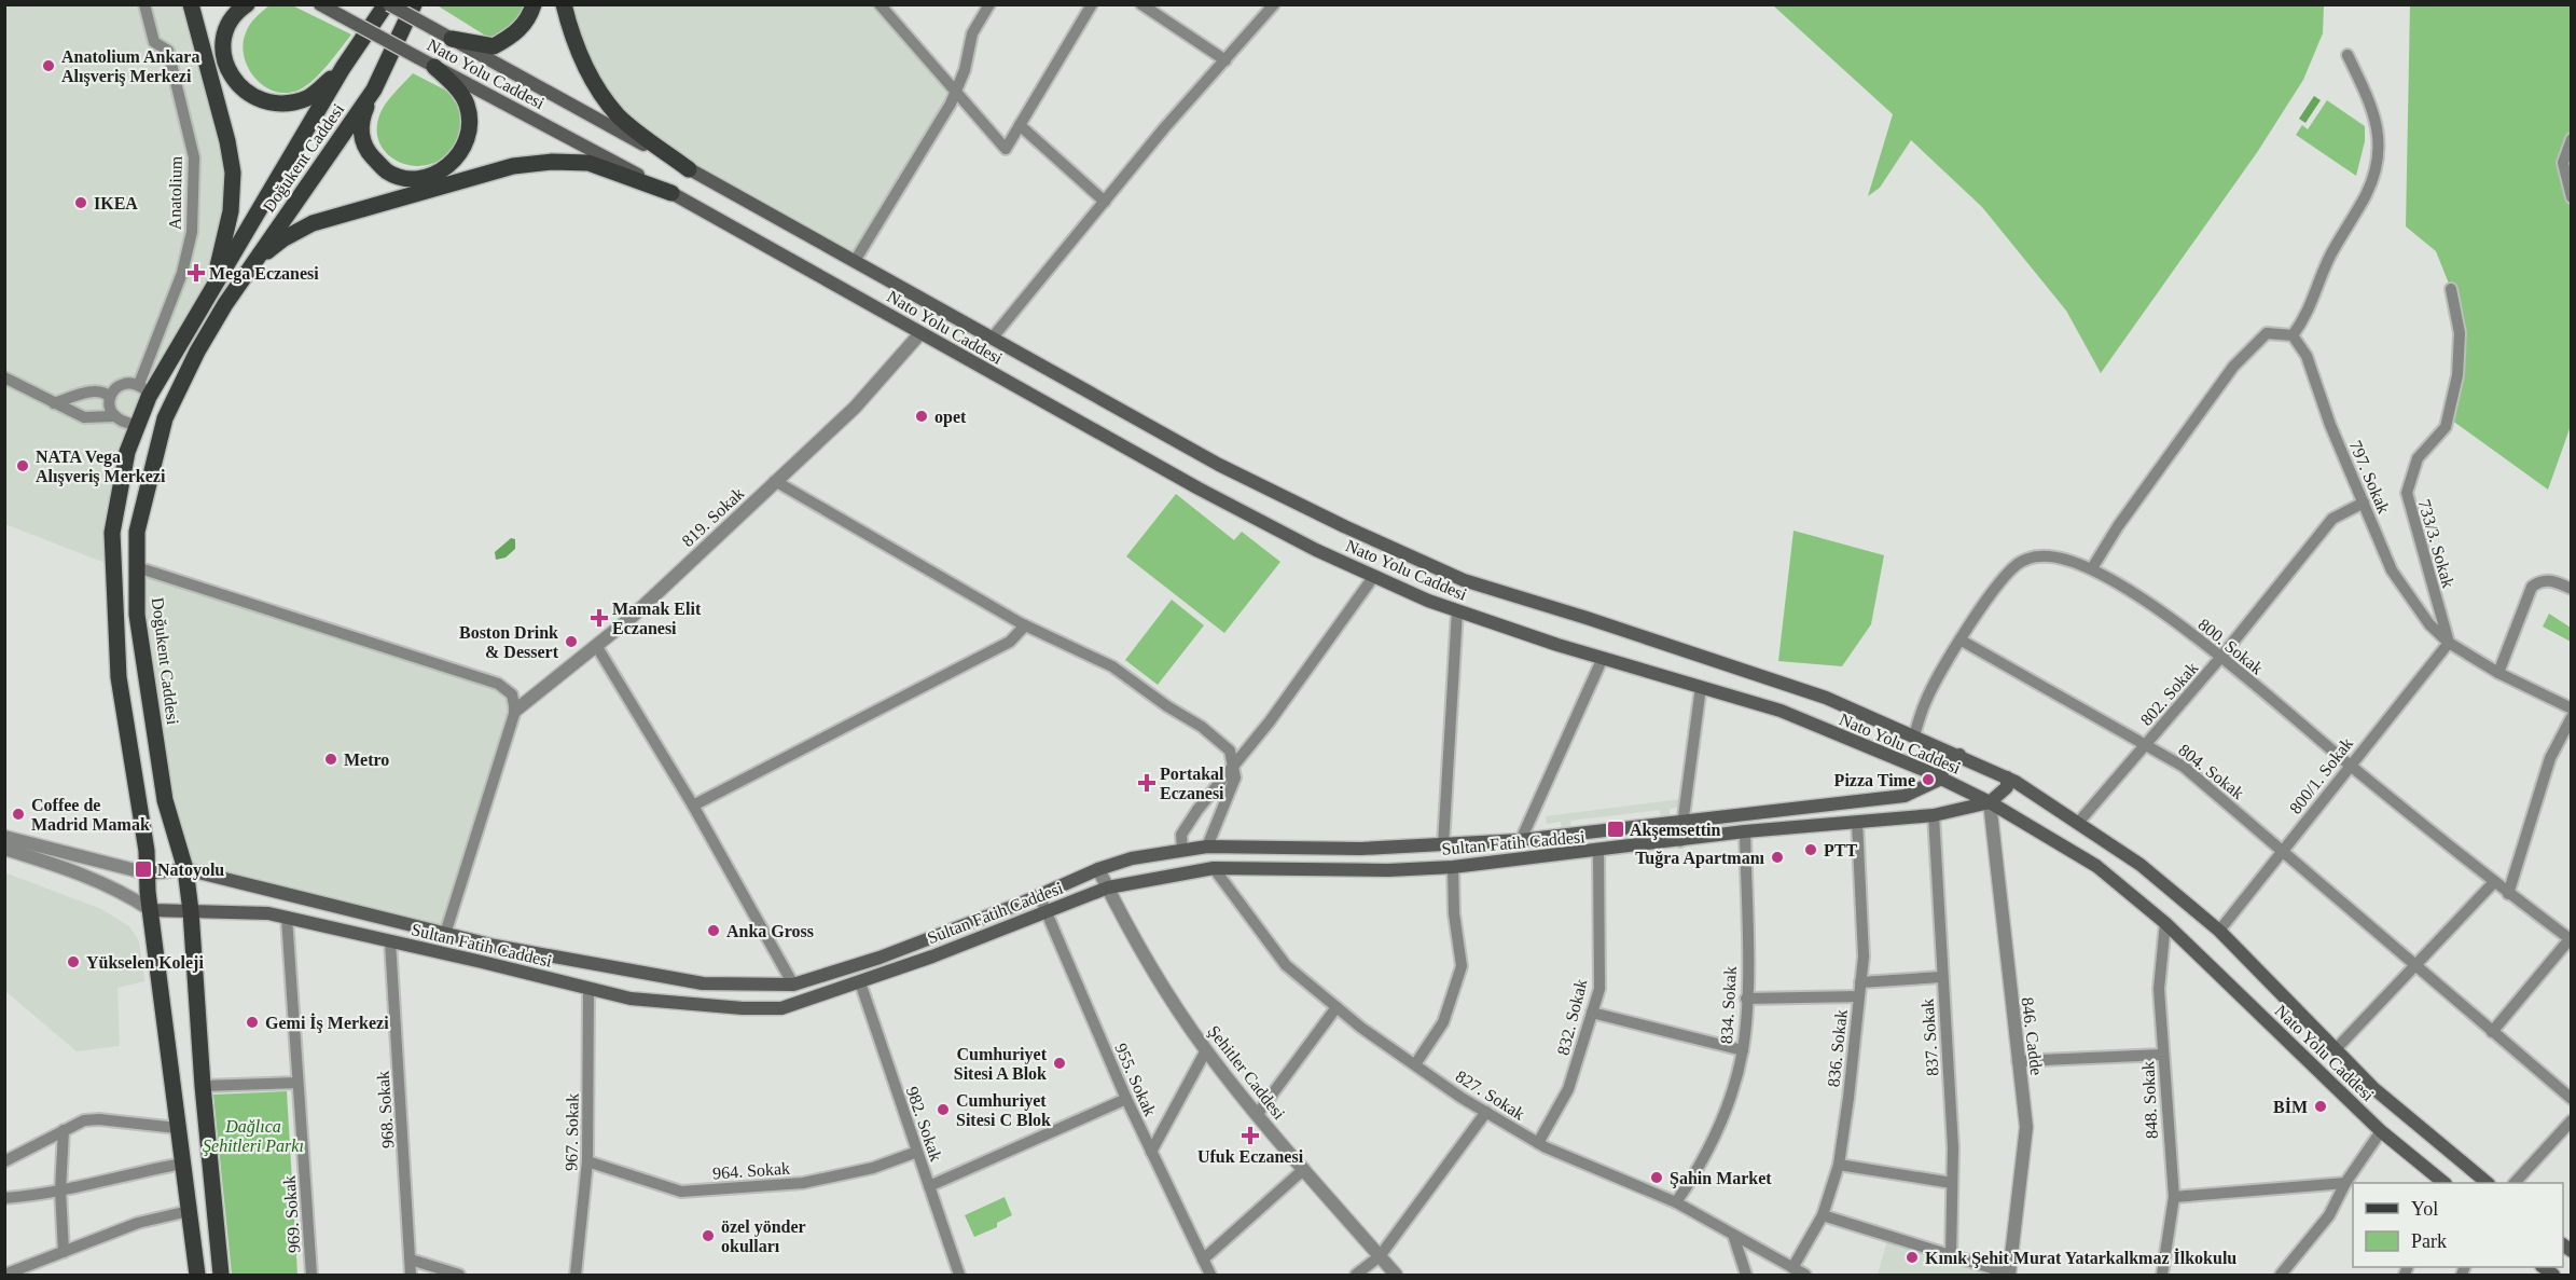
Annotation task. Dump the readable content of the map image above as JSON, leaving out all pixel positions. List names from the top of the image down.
{
  "streets": {
    "main road": ["Nato Yolu Caddesi", "Doğukent Caddesi", "Sultan Fatih Caddesi"],
    "street": [
      "Anatolium",
      "797. Sokak",
      "819. Sokak",
      "733/3. Sokak",
      "800. Sokak",
      "802. Sokak",
      "804. Sokak",
      "800/1. Sokak",
      "834. Sokak",
      "832. Sokak",
      "846. Cadde",
      "837. Sokak",
      "836. Sokak",
      "Şehitler Caddesi",
      "955. Sokak",
      "827. Sokak",
      "848. Sokak",
      "968. Sokak",
      "982. Sokak",
      "967. Sokak",
      "964. Sokak",
      "969. Sokak"
    ]
  },
  "crossings": [
    ["Nato Yolu Caddesi", "Doğukent Caddesi"],
    ["Nato Yolu Caddesi", "819. Sokak"],
    ["Nato Yolu Caddesi", "800. Sokak"],
    ["Nato Yolu Caddesi", "802. Sokak"],
    ["Nato Yolu Caddesi", "800/1. Sokak"],
    ["Nato Yolu Caddesi", "Sultan Fatih Caddesi"],
    ["Nato Yolu Caddesi", "846. Cadde"],
    ["Nato Yolu Caddesi", "848. Sokak"],
    ["Doğukent Caddesi", "Anatolium"],
    ["Doğukent Caddesi", "Sultan Fatih Caddesi"],
    ["797. Sokak", "733/3. Sokak"],
    ["797. Sokak", "802. Sokak"],
    ["797. Sokak", "800/1. Sokak"],
    ["733/3. Sokak", "800/1. Sokak"],
    ["800. Sokak", "802. Sokak"],
    ["800. Sokak", "804. Sokak"],
    ["800. Sokak", "800/1. Sokak"],
    ["802. Sokak", "804. Sokak"],
    ["804. Sokak", "800/1. Sokak"],
    ["Sultan Fatih Caddesi", "834. Sokak"],
    ["Sultan Fatih Caddesi", "832. Sokak"],
    ["Sultan Fatih Caddesi", "846. Cadde"],
    ["Sultan Fatih Caddesi", "837. Sokak"],
    ["Sultan Fatih Caddesi", "836. Sokak"],
    ["Sultan Fatih Caddesi", "Şehitler Caddesi"],
    ["Sultan Fatih Caddesi", "955. Sokak"],
    ["Sultan Fatih Caddesi", "827. Sokak"],
    ["Sultan Fatih Caddesi", "968. Sokak"],
    ["Sultan Fatih Caddesi", "982. Sokak"],
    ["Sultan Fatih Caddesi", "967. Sokak"],
    ["Sultan Fatih Caddesi", "969. Sokak"],
    ["834. Sokak", "827. Sokak"],
    ["832. Sokak", "827. Sokak"],
    ["836. Sokak", "827. Sokak"],
    ["982. Sokak", "964. Sokak"],
    ["967. Sokak", "964. Sokak"]
  ],
  "parks": ["Dağlıca Şehitleri Parkı"],
  "places": {
    "other": [
      "Anatolium Ankara Alışveriş Merkezi",
      "IKEA",
      "opet",
      "NATA Vega Alışveriş Merkezi",
      "Boston Drink & Dessert",
      "Metro",
      "Pizza Time",
      "Coffee de Madrid Mamak",
      "PTT",
      "Tuğra Apartmanı",
      "Anka Gross",
      "Yükselen Koleji",
      "Gemi İş Merkezi",
      "Cumhuriyet Sitesi A Blok",
      "BİM",
      "Cumhuriyet Sitesi C Blok",
      "Şahin Market",
      "özel yönder okulları",
      "Kınık Şehit Murat Yatarkalkmaz İlkokulu"
    ],
    "health": [
      "Mega Eczanesi",
      "Mamak Elit Eczanesi",
      "Portakal Eczanesi",
      "Ufuk Eczanesi"
    ],
    "transit": ["Akşemsettin", "Natoyolu"]
  },
  "legend": ["Yol", "Park"]
}
